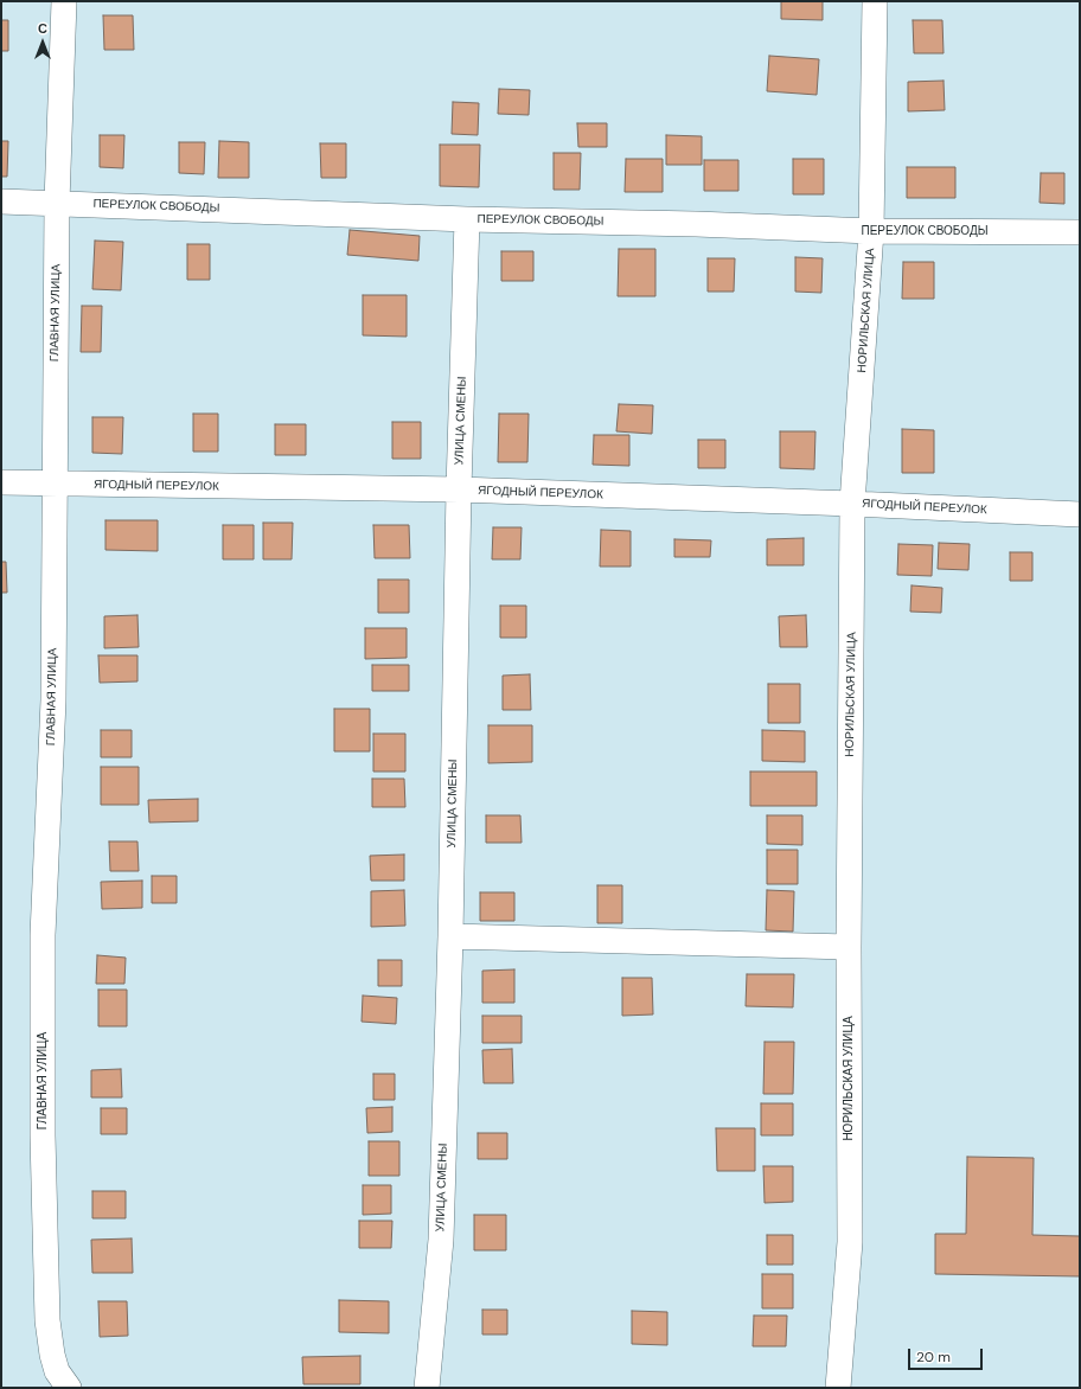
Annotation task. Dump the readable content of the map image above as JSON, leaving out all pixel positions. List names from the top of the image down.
{
  "streets": {
    "street": [
      "ПЕРЕУЛОК СВОБОДЫ",
      "НОРИЛЬСКАЯ УЛИЦА",
      "ГЛАВНАЯ УЛИЦА",
      "УЛИЦА СМЕНЫ",
      "ЯГОДНЫЙ ПЕРЕУЛОК"
    ]
  },
  "crossings": [
    ["ПЕРЕУЛОК СВОБОДЫ", "НОРИЛЬСКАЯ УЛИЦА"],
    ["ПЕРЕУЛОК СВОБОДЫ", "ГЛАВНАЯ УЛИЦА"],
    ["ПЕРЕУЛОК СВОБОДЫ", "УЛИЦА СМЕНЫ"],
    ["НОРИЛЬСКАЯ УЛИЦА", "ЯГОДНЫЙ ПЕРЕУЛОК"],
    ["ГЛАВНАЯ УЛИЦА", "ЯГОДНЫЙ ПЕРЕУЛОК"],
    ["УЛИЦА СМЕНЫ", "ЯГОДНЫЙ ПЕРЕУЛОК"]
  ],
  "scale_bar": "20 m",
  "north": "top"
}
